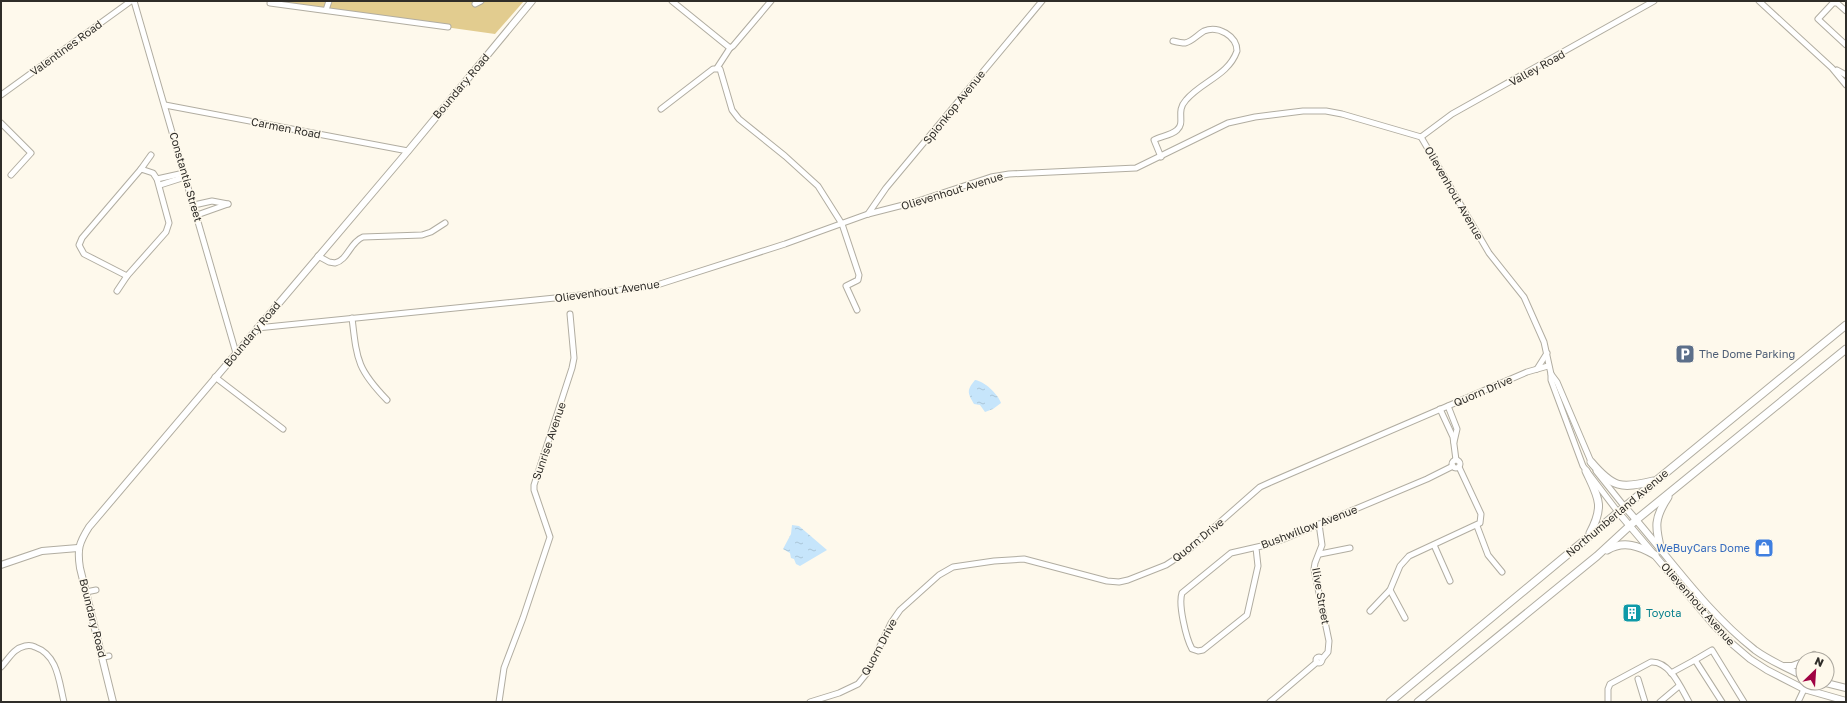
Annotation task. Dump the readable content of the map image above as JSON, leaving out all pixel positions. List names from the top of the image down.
{
  "streets": {
    "main road": ["Northumberland Avenue"],
    "street": [
      "Valentines Road",
      "Valley Road",
      "Boundary Road",
      "Spionkop Avenue",
      "Carmen Road",
      "Constantia Street",
      "Olievenhout Avenue",
      "Quorn Drive",
      "Sunrise Avenue",
      "Bushwillow Avenue",
      "Ilive Street"
    ]
  },
  "crossings": [
    ["Valentines Road", "Constantia Street"],
    ["Valley Road", "Olievenhout Avenue"],
    ["Boundary Road", "Carmen Road"],
    ["Boundary Road", "Constantia Street"],
    ["Boundary Road", "Olievenhout Avenue"],
    ["Spionkop Avenue", "Olievenhout Avenue"],
    ["Carmen Road", "Constantia Street"],
    ["Olievenhout Avenue", "Quorn Drive"],
    ["Olievenhout Avenue", "Northumberland Avenue"],
    ["Bushwillow Avenue", "Ilive Street"]
  ],
  "places": {
    "parking": ["The Dome Parking"],
    "shop": ["WeBuyCars Dome"],
    "building": ["Toyota"]
  },
  "north": "top right"
}
